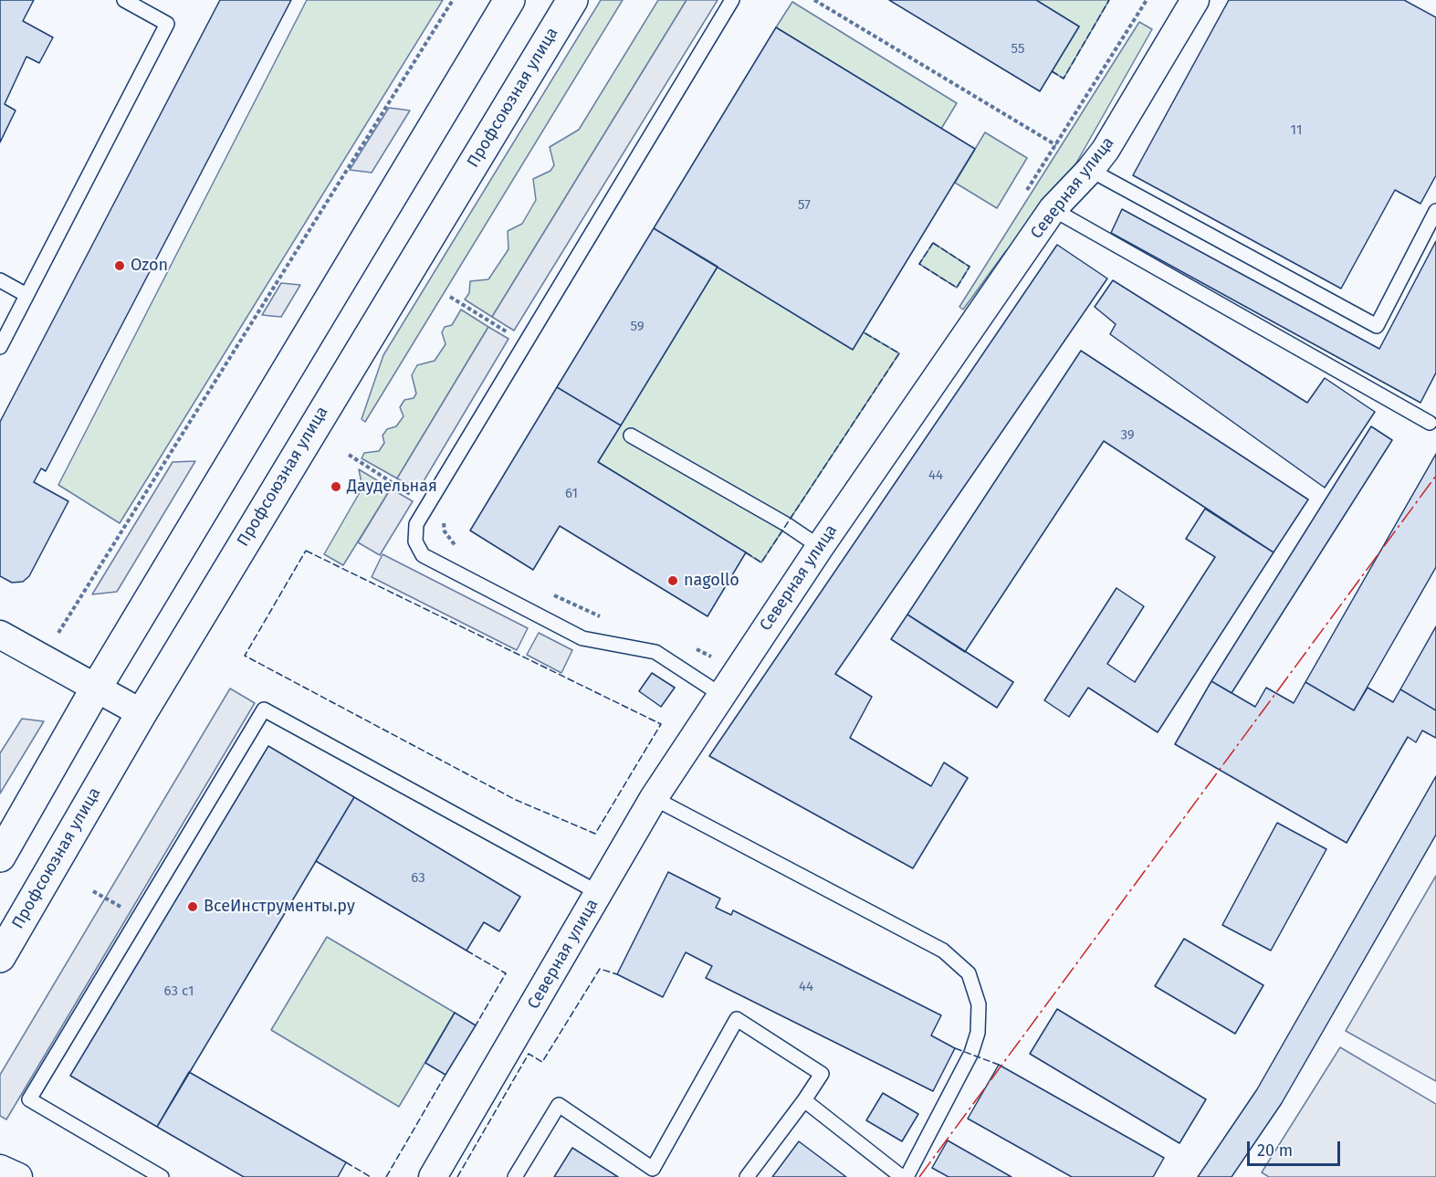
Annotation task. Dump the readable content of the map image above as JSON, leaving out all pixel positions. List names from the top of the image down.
{
  "streets": {
    "main road": ["Профсоюзная улица"],
    "street": ["Северная улица"]
  },
  "places": [
    "Ozon",
    "Даудельная",
    "nagollo",
    "ВсеИнструменты.ру"
  ],
  "house_numbers": [
    "55",
    "11",
    "57",
    "59",
    "39",
    "44",
    "61",
    "63",
    "44",
    "63 с1"
  ],
  "scale_bar": "20 m"
}
